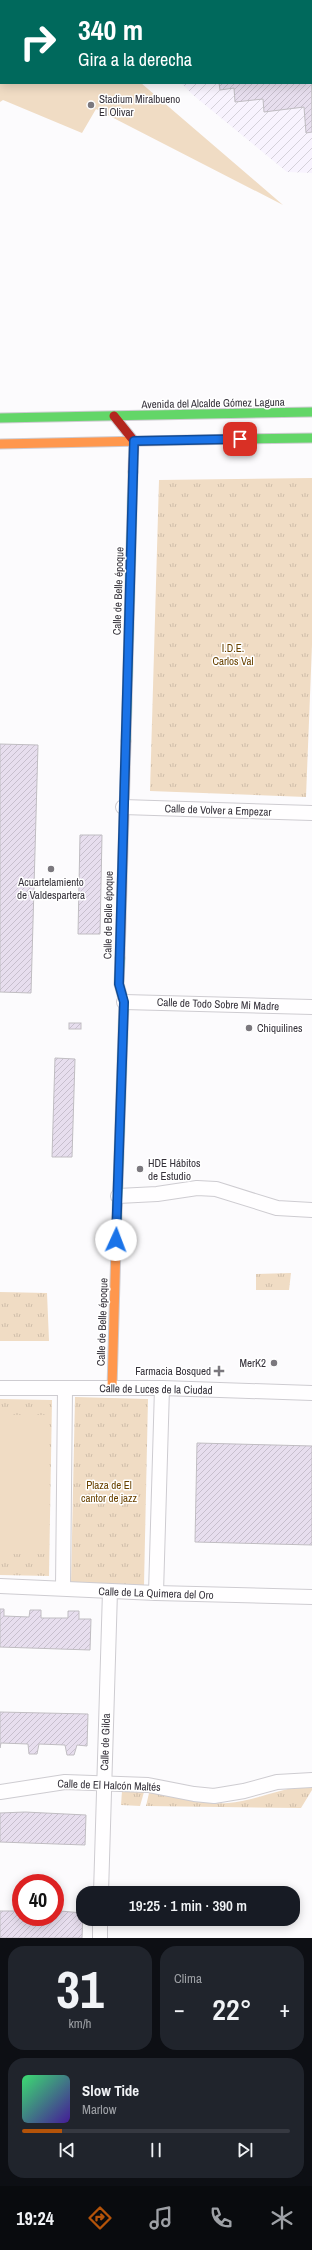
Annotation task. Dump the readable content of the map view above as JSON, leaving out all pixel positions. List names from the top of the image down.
{
  "streets": {
    "street": [
      "Avenida del Alcalde Gómez Laguna",
      "Calle de Belle époque",
      "Calle de Volver a Empezar",
      "Calle de Todo Sobre Mi Madre",
      "Calle de Luces de la Ciudad",
      "Calle de La Quimera del Oro",
      "Calle de Gilda",
      "Calle de El Halcón Maltés"
    ]
  },
  "crossings": [
    ["Calle de Belle époque", "Calle de Volver a Empezar"],
    ["Calle de Belle époque", "Calle de Todo Sobre Mi Madre"],
    ["Calle de Belle époque", "Calle de Luces de la Ciudad"],
    ["Calle de La Quimera del Oro", "Calle de Gilda"],
    ["Calle de Gilda", "Calle de El Halcón Maltés"]
  ],
  "parks": ["I.D.E. Carlos Val", "Plaza de El cantor de jazz"],
  "places": {
    "other": [
      "Stadium Miralbueno El Olivar",
      "Acuartelamiento de Valdespartera",
      "Chiquilines",
      "HDE Hábitos de Estudio",
      "MerK2"
    ],
    "health": ["Farmacia Bosqued"]
  },
  "page": {
    "turn": ["340 m", "Gira a la derecha"],
    "limit": "40",
    "trip": "19:25 · 1 min · 390 m",
    "tile": [
      ["31", "km/h"],
      "Clima"
    ],
    "heat": ["−", "22°", "+"],
    "song": ["Slow Tide", "Marlow"],
    "tabs": "19:24"
  }
}
